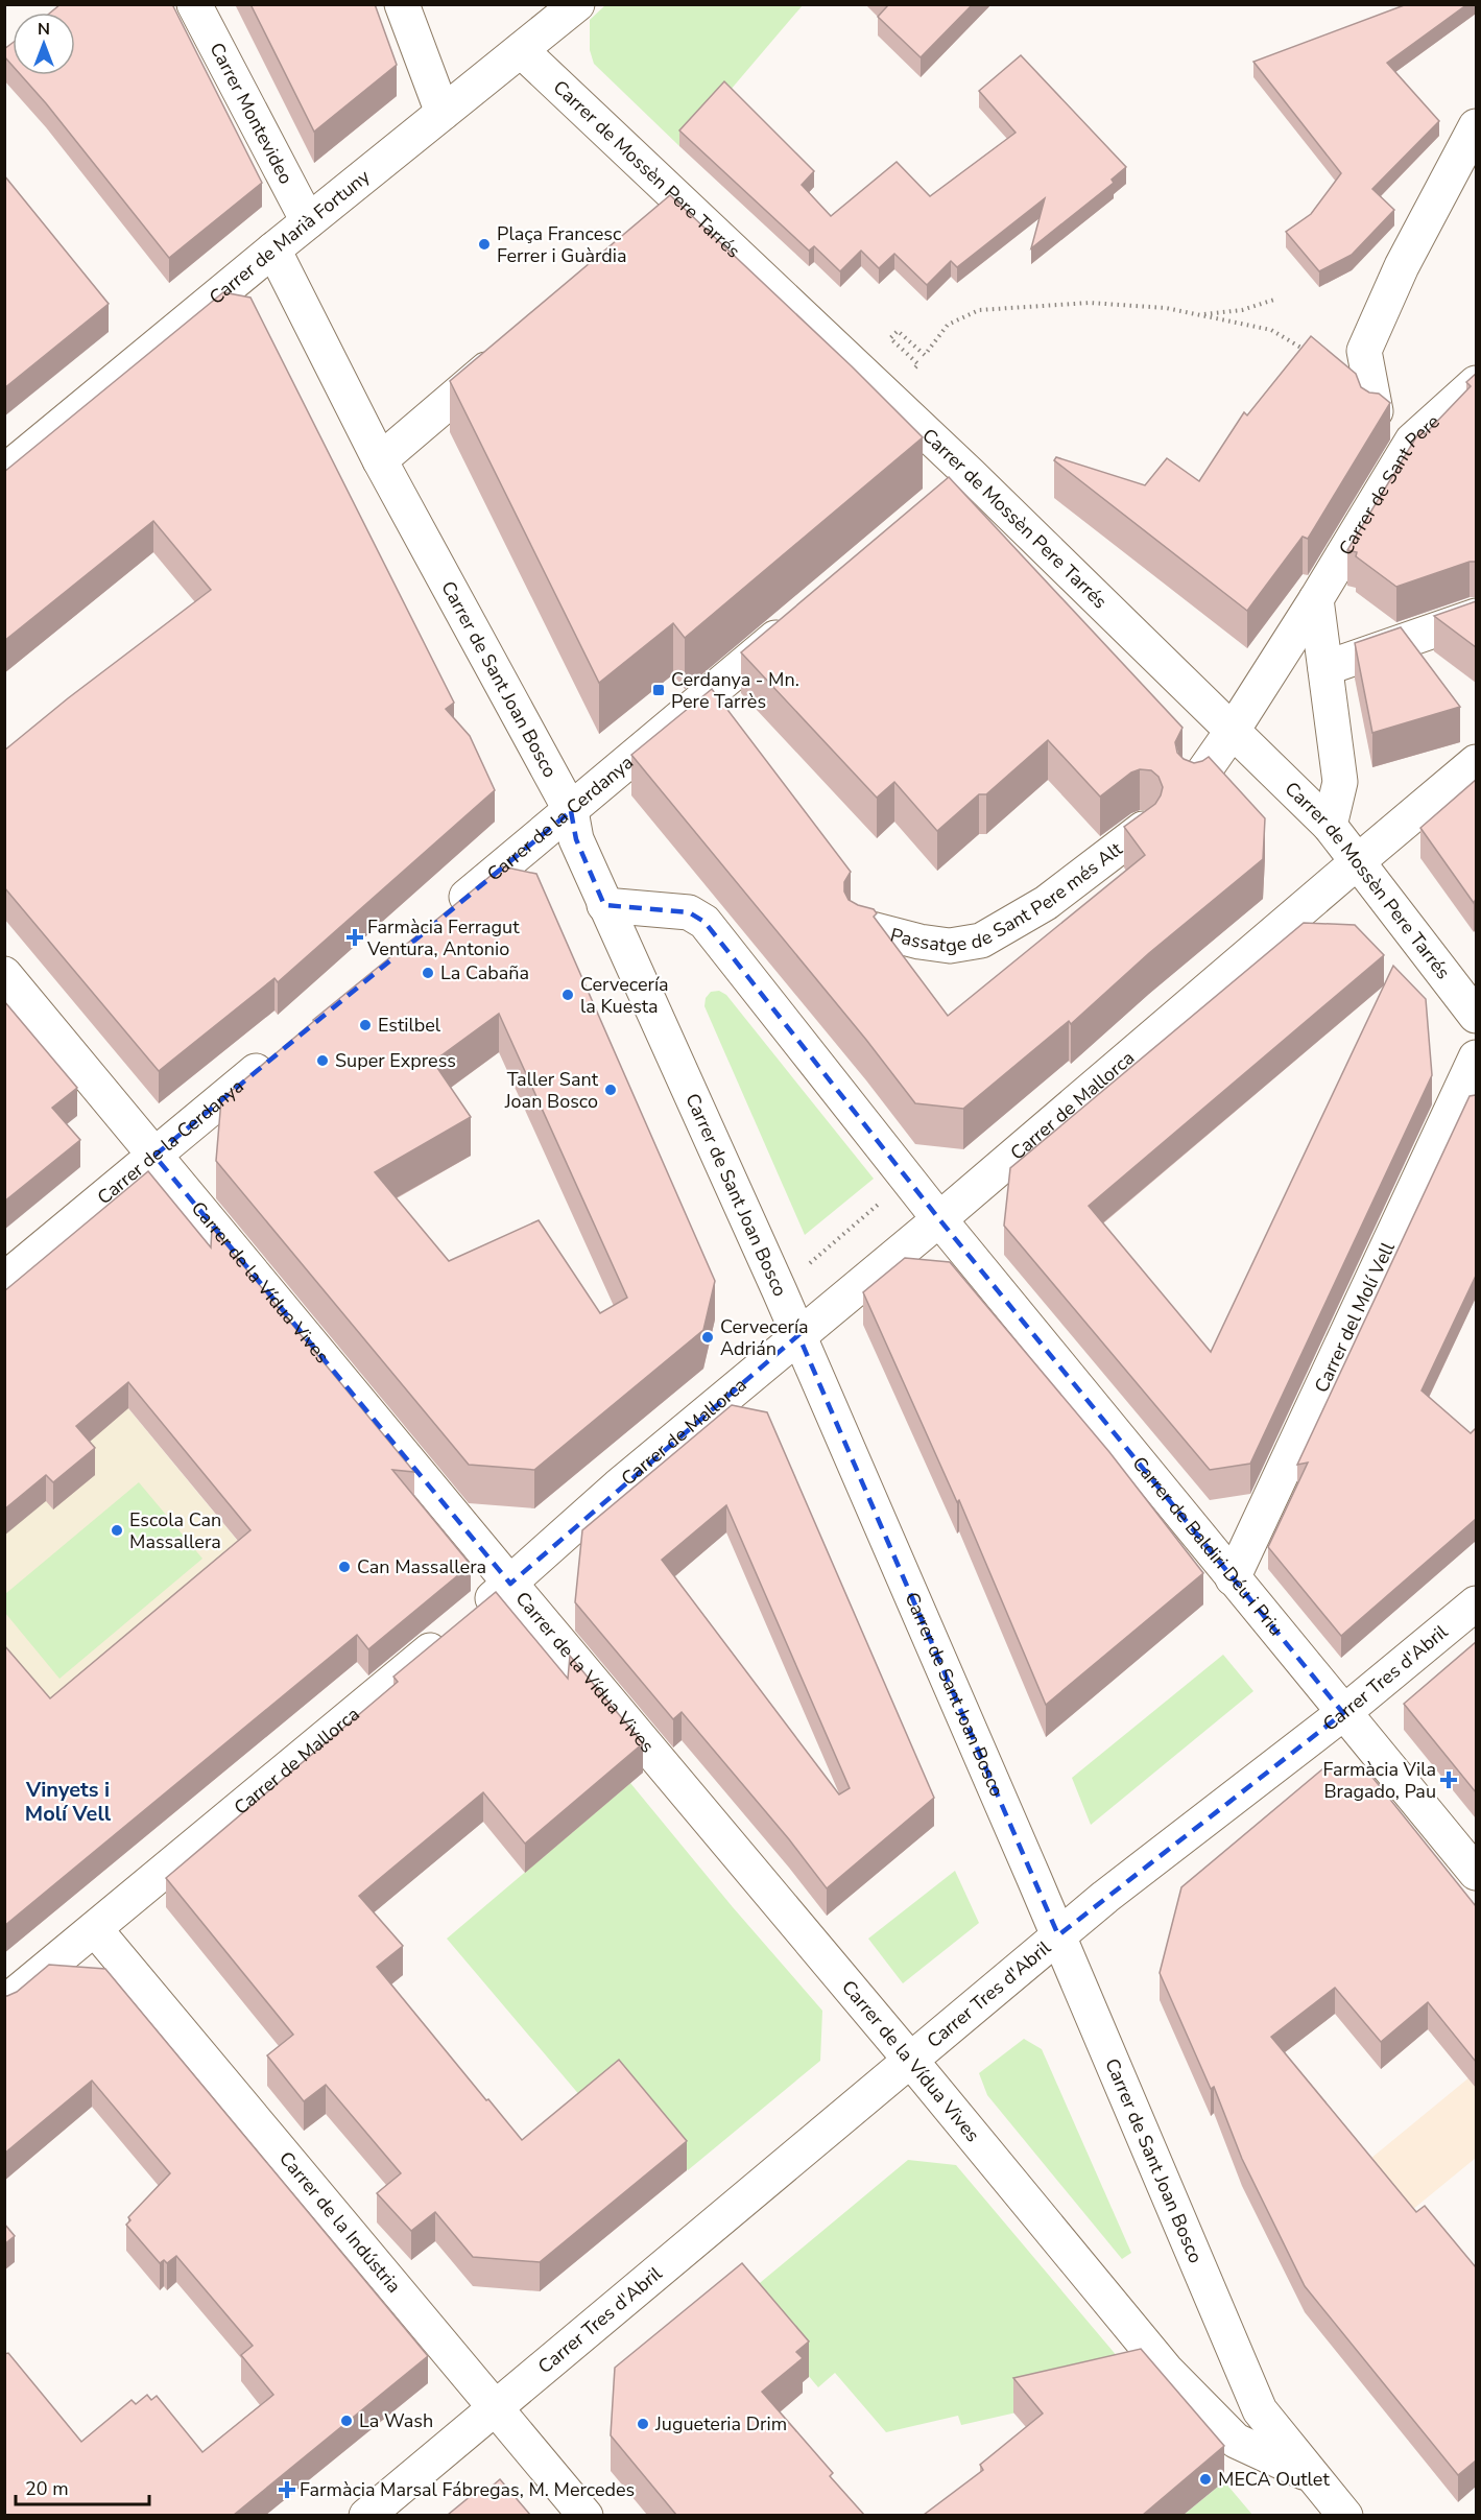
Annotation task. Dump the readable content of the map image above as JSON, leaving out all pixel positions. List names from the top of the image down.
{
  "streets": {
    "street": [
      "Carrer Montevideo",
      "Carrer de Mossèn Pere Tarrés",
      "Carrer de Marià Fortuny",
      "Carrer de Sant Pere",
      "Carrer de Sant Joan Bosco",
      "Carrer de la Cerdanya",
      "Passatge de Sant Pere més Alt",
      "Carrer de Mallorca",
      "Carrer de la Vídua Vives",
      "Carrer del Molí Vell",
      "Carrer de Baldiri Déu i Priu",
      "Carrer Tres d'Abril",
      "Carrer de la Indústria"
    ]
  },
  "crossings": [
    ["Carrer Montevideo", "Carrer de Marià Fortuny"],
    ["Carrer de Mossèn Pere Tarrés", "Carrer de Marià Fortuny"],
    ["Carrer de Mossèn Pere Tarrés", "Carrer de Sant Pere"],
    ["Carrer de Mossèn Pere Tarrés", "Carrer de Mallorca"],
    ["Carrer de Sant Joan Bosco", "Carrer de la Cerdanya"],
    ["Carrer de Sant Joan Bosco", "Carrer de Mallorca"],
    ["Carrer de Sant Joan Bosco", "Carrer de la Vídua Vives"],
    ["Carrer de Sant Joan Bosco", "Carrer Tres d'Abril"],
    ["Carrer de la Cerdanya", "Carrer de la Vídua Vives"],
    ["Carrer de Mallorca", "Carrer de la Vídua Vives"],
    ["Carrer de Mallorca", "Carrer de Baldiri Déu i Priu"],
    ["Carrer de Mallorca", "Carrer de la Indústria"],
    ["Carrer de la Vídua Vives", "Carrer Tres d'Abril"],
    ["Carrer del Molí Vell", "Carrer de Baldiri Déu i Priu"],
    ["Carrer de Baldiri Déu i Priu", "Carrer Tres d'Abril"],
    ["Carrer Tres d'Abril", "Carrer de la Indústria"]
  ],
  "districts": ["Vinyets i Molí Vell"],
  "places": {
    "other": [
      "Plaça Francesc Ferrer i Guàrdia",
      "La Cabaña",
      "Cervecería la Kuesta",
      "Estilbel",
      "Super Express",
      "Taller Sant Joan Bosco",
      "Cervecería Adrián",
      "Escola Can Massallera",
      "Can Massallera",
      "La Wash",
      "Jugueteria Drim",
      "MECA Outlet"
    ],
    "transit": ["Cerdanya - Mn. Pere Tarrès"],
    "health": ["Farmàcia Ferragut Ventura, Antonio", "Farmàcia Vila Bragado, Pau", "Farmàcia Marsal Fábregas, M. Mercedes"]
  },
  "scale_bar": "20 m",
  "north": "top"
}
